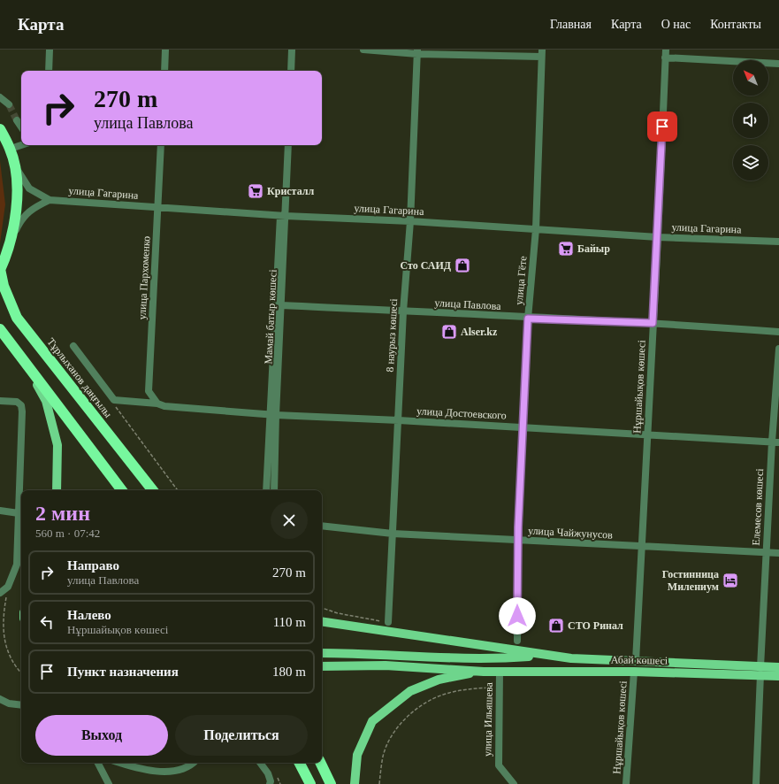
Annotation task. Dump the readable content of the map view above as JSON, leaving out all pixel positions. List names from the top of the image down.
{
  "streets": {
    "highway": ["Тұрлыханов даңғылы"],
    "main road": ["Абай көшесі"],
    "street": [
      "улица Гагарина",
      "улица Пархоменко",
      "улица Гёте",
      "улица Павлова",
      "Мамай батыр көшесі",
      "8 наурыз көшесі",
      "Нұршайықов көшесі",
      "улица Достоевского",
      "Елемесов көшесі",
      "улица Чайжунусов",
      "улица Ильяшева"
    ]
  },
  "crossings": [
    ["улица Гагарина", "улица Пархоменко"],
    ["улица Гагарина", "улица Гёте"],
    ["улица Гагарина", "Мамай батыр көшесі"],
    ["улица Гагарина", "8 наурыз көшесі"],
    ["улица Гагарина", "Нұршайықов көшесі"],
    ["улица Пархоменко", "улица Достоевского"],
    ["улица Гёте", "улица Павлова"],
    ["улица Гёте", "улица Достоевского"],
    ["улица Гёте", "улица Чайжунусов"],
    ["улица Павлова", "Мамай батыр көшесі"],
    ["улица Павлова", "8 наурыз көшесі"],
    ["улица Павлова", "Нұршайықов көшесі"],
    ["Мамай батыр көшесі", "улица Достоевского"],
    ["8 наурыз көшесі", "улица Достоевского"],
    ["8 наурыз көшесі", "улица Чайжунусов"],
    ["Нұршайықов көшесі", "улица Достоевского"],
    ["Нұршайықов көшесі", "улица Чайжунусов"],
    ["Нұршайықов көшесі", "Абай көшесі"],
    ["улица Достоевского", "Елемесов көшесі"],
    ["Елемесов көшесі", "улица Чайжунусов"],
    ["Елемесов көшесі", "Абай көшесі"],
    ["Абай көшесі", "улица Ильяшева"]
  ],
  "places": {
    "supermarket": ["Кристалл", "Байыр"],
    "shop": ["Сто САИД", "Alser.kz", "СТО Ринал"],
    "hotel": ["Гостинница Милениум"]
  },
  "north": "top left",
  "page": {
    "header": "Карта",
    "nav": [
      "Главная",
      "Карта",
      "О нас",
      "Контакты"
    ],
    "turn": ["270 m", "улица Павлова"],
    "heading": ["2 мин", "560 m · 07:42"],
    "list": [
      {
        "name": "Направо",
        "note": "улица Павлова",
        "value": "270 m"
      },
      {
        "name": "Налево",
        "note": "Нұршайықов көшесі",
        "value": "110 m"
      },
      {
        "name": "Пункт назначения",
        "value": "180 m"
      }
    ],
    "buttons": ["Выход", "Поделиться"]
  }
}
